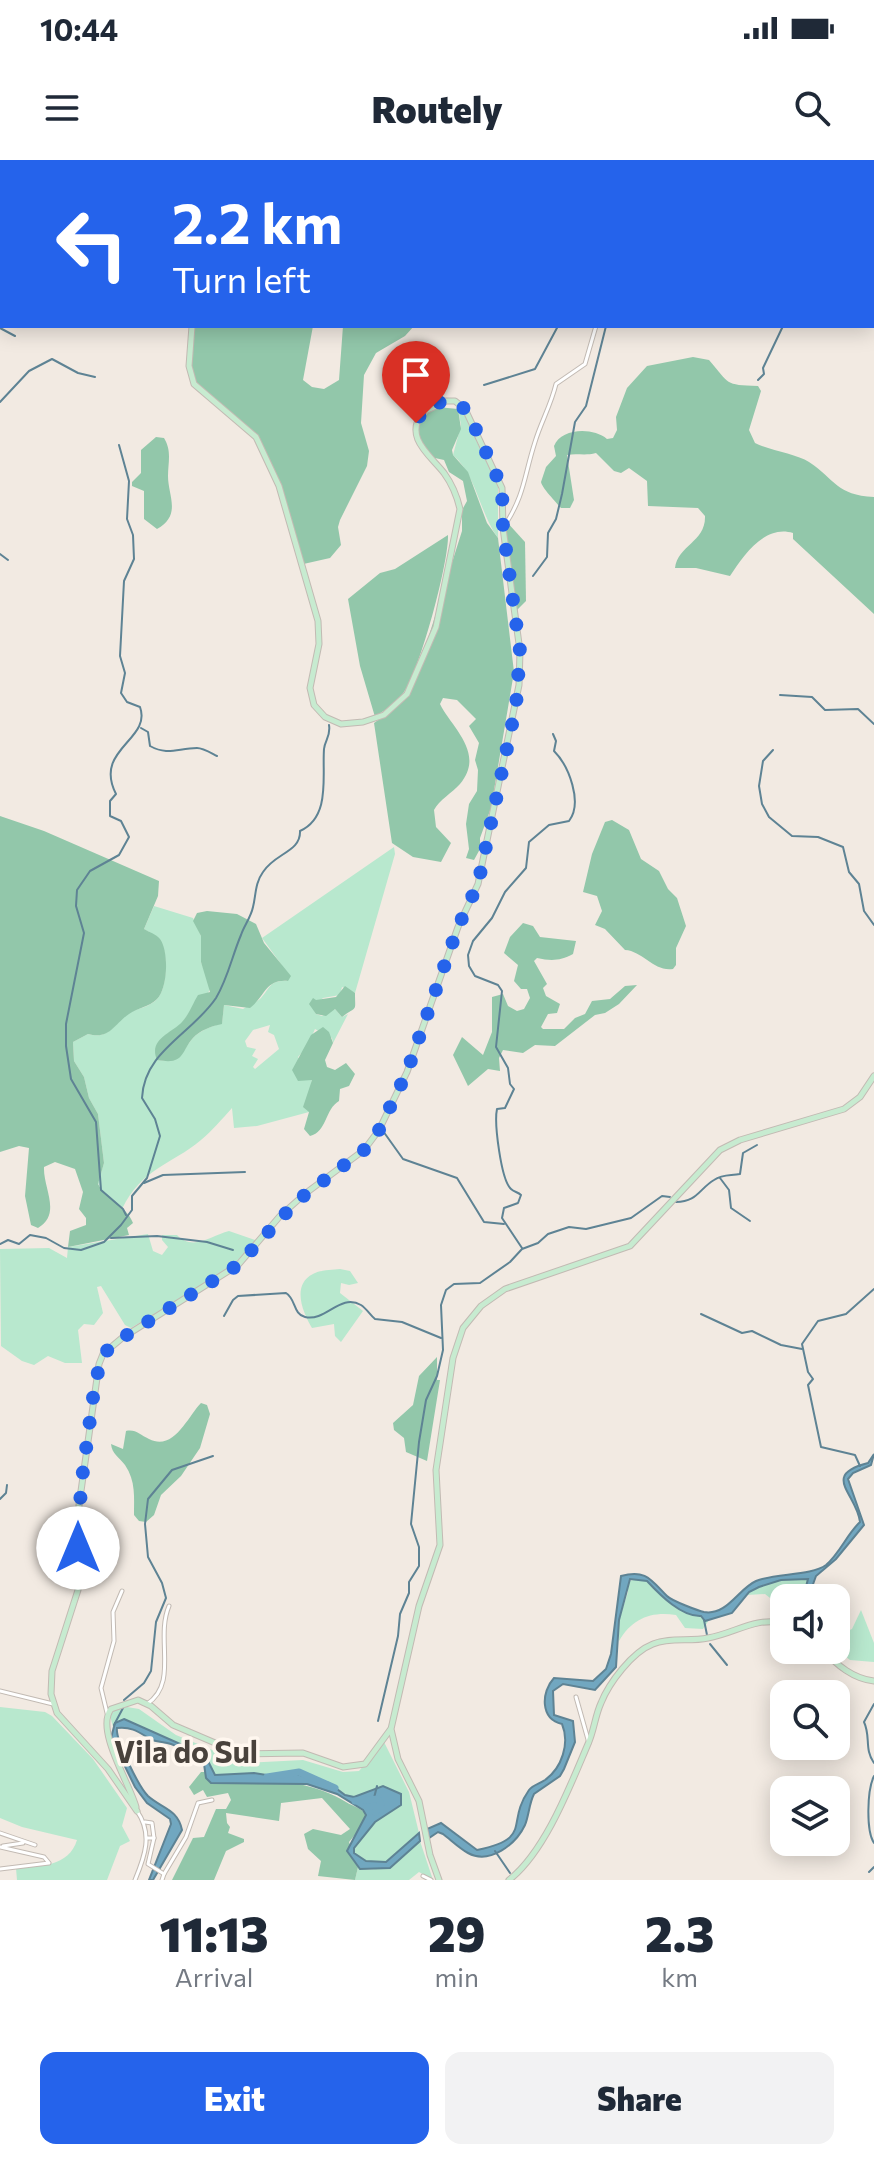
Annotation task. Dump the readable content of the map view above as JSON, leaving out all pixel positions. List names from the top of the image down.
{
  "districts": ["Vila do Sul"],
  "page": {
    "status": "10:44",
    "header": "Routely",
    "turn": ["2.2 km", "Turn left"],
    "eta": [
      "11:13",
      "Arrival",
      "29",
      "min",
      "2.3",
      "km"
    ],
    "buttons": ["Exit", "Share"]
  }
}
